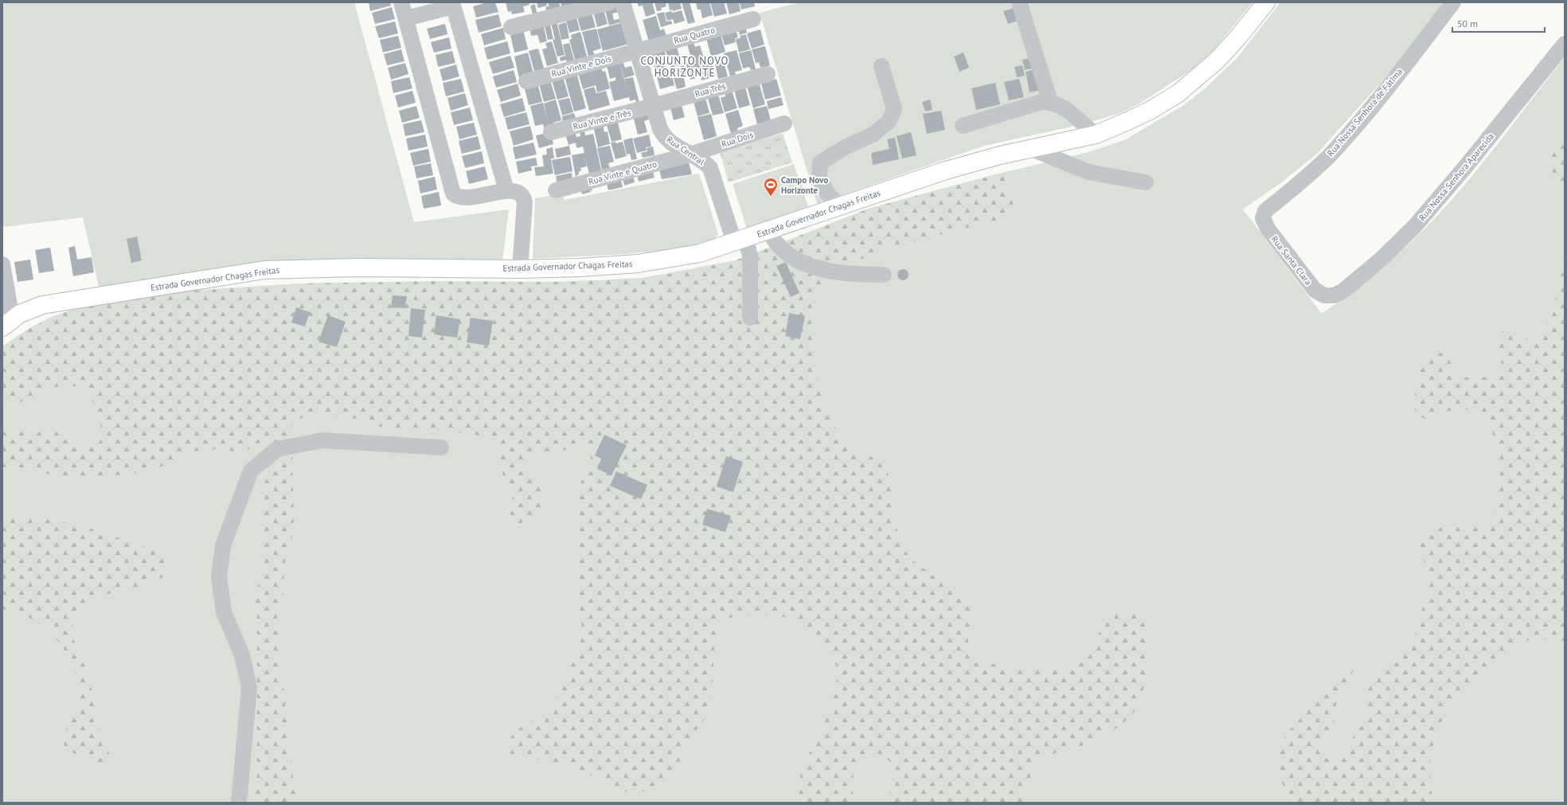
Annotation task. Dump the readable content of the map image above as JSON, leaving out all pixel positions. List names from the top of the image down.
{
  "streets": {
    "main road": ["Estrada Governador Chagas Freitas"],
    "street": [
      "Rua Quatro",
      "Rua Vinte e Dois",
      "Rua Três",
      "Rua Nossa Senhora de Fátima",
      "Rua Vinte e Três",
      "Rua Dois",
      "Rua Central",
      "Rua Vinte e Quatro",
      "Rua Nossa Senhora Aparecida",
      "Rua Santa Clara"
    ]
  },
  "crossings": [
    ["Rua Quatro", "Rua Vinte e Dois"],
    ["Rua Quatro", "Rua Central"],
    ["Rua Vinte e Dois", "Rua Central"],
    ["Rua Três", "Rua Vinte e Três"],
    ["Rua Três", "Rua Central"],
    ["Rua Nossa Senhora de Fátima", "Rua Santa Clara"],
    ["Rua Vinte e Três", "Rua Central"],
    ["Rua Dois", "Rua Central"],
    ["Rua Dois", "Rua Vinte e Quatro"],
    ["Rua Central", "Rua Vinte e Quatro"],
    ["Rua Central", "Estrada Governador Chagas Freitas"],
    ["Rua Nossa Senhora Aparecida", "Rua Santa Clara"]
  ],
  "districts": ["CONJUNTO NOVO HORIZONTE"],
  "places": {
    "sports": ["Campo Novo Horizonte"]
  },
  "scale_bar": "50 m"
}
